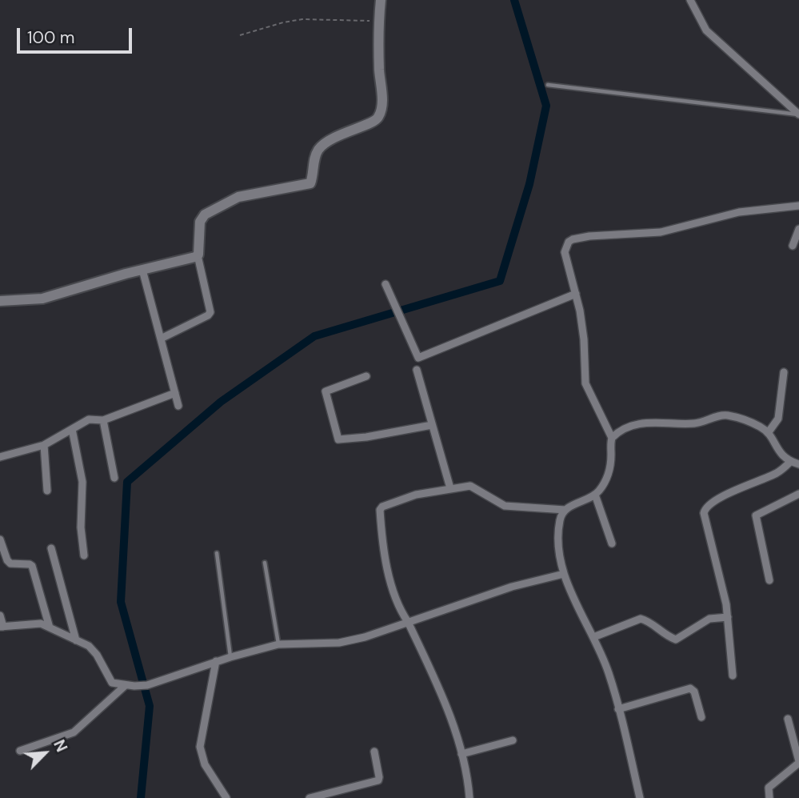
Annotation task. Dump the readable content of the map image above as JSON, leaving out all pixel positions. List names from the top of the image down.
{
  "scale_bar": "100 m",
  "north": "top right"
}
